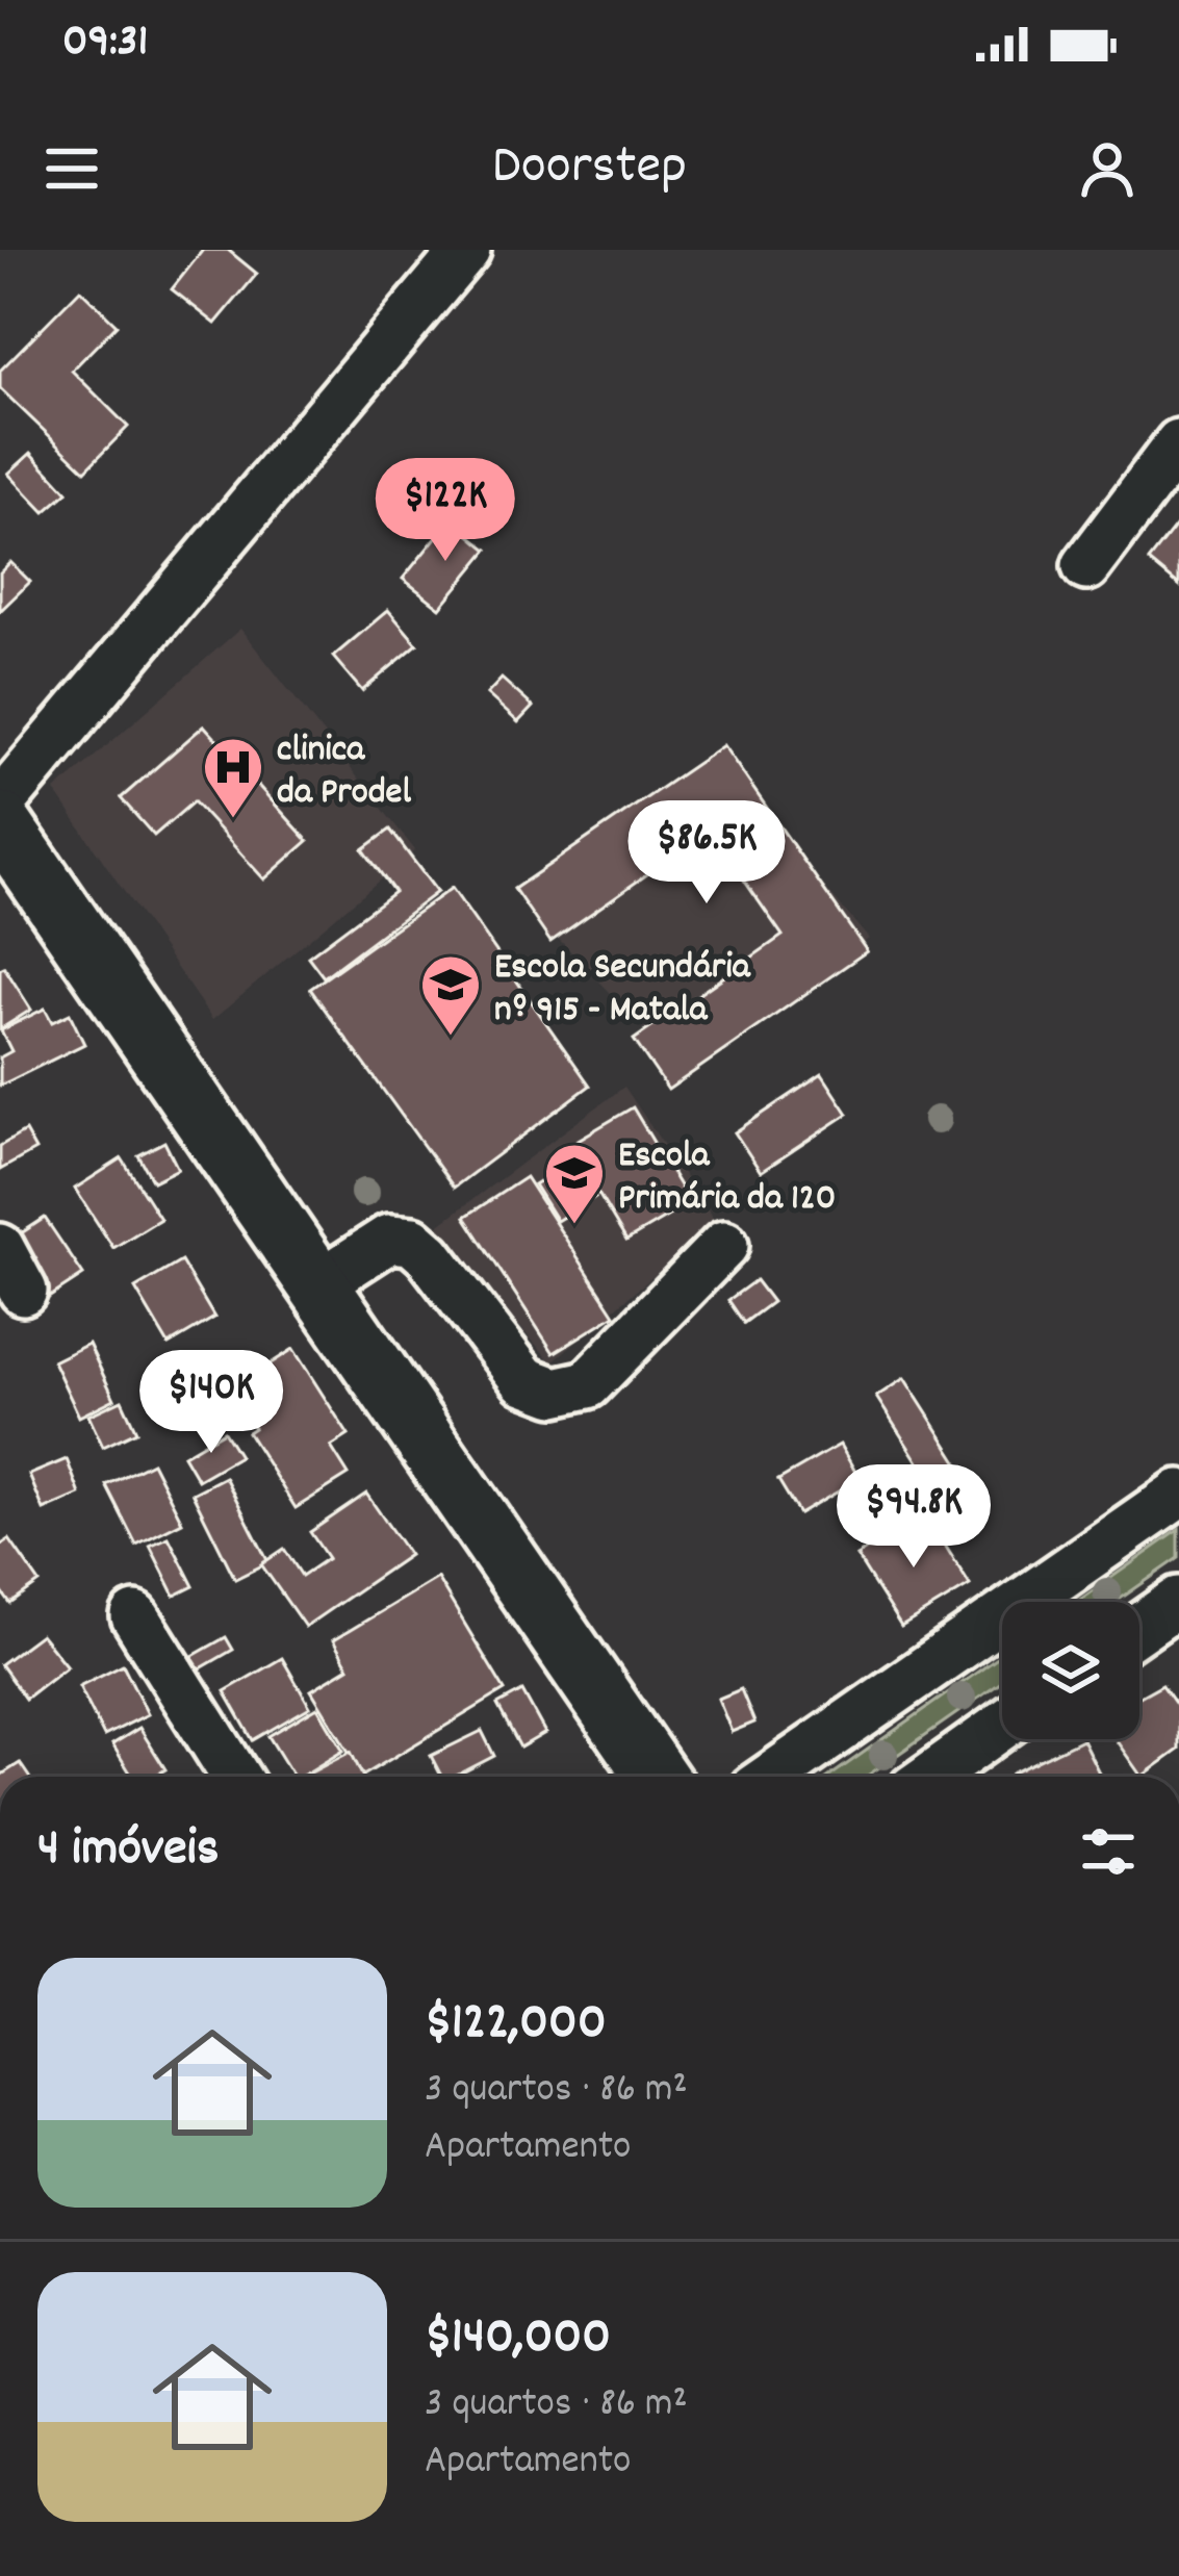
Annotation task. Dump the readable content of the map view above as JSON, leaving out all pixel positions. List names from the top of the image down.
{
  "places": {
    "hospital": ["clinica da Prodel"],
    "school or university": ["Escola Secundária nº 915 - Matala", "Escola Primária da 120"]
  },
  "page": {
    "status": "09:31",
    "header": "Doorstep",
    "price": [
      "$122K",
      "$86.5K",
      "$140K",
      "$94.8K"
    ],
    "heading": "4 imóveis",
    "list": [
      {
        "name": "$122,000",
        "note": "3 quartos · 86 m² · Apartamento"
      },
      {
        "name": "$140,000",
        "note": "3 quartos · 86 m² · Apartamento"
      }
    ]
  }
}
